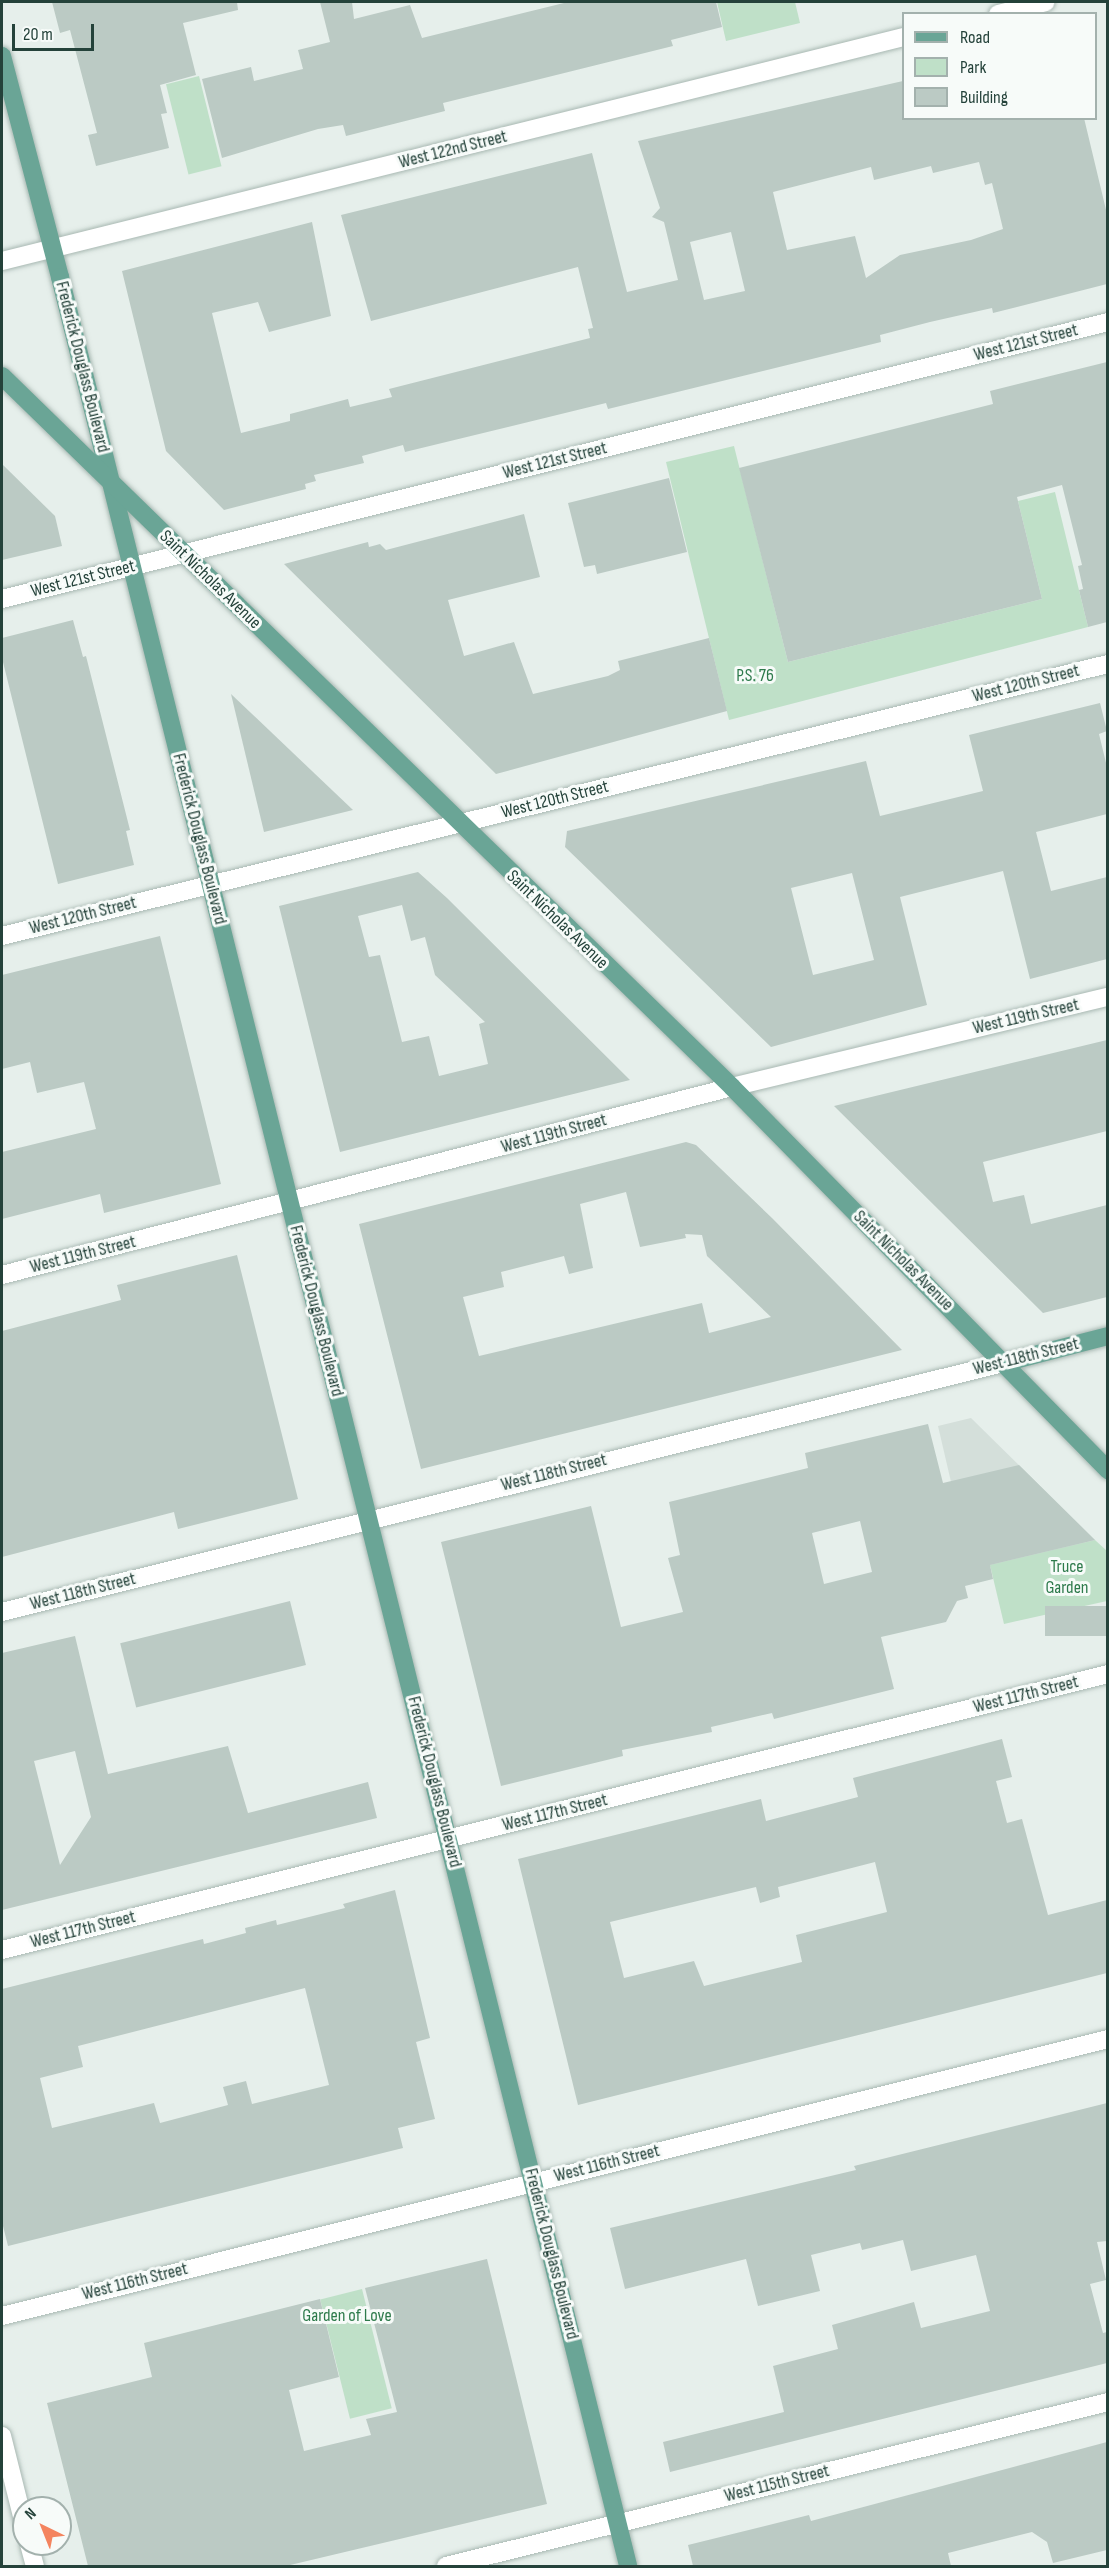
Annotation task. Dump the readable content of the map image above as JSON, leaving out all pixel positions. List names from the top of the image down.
{
  "streets": {
    "main road": ["Frederick Douglass Boulevard", "Saint Nicholas Avenue", "West 118th Street"],
    "street": [
      "West 122nd Street",
      "West 121st Street",
      "West 120th Street",
      "West 119th Street",
      "West 117th Street",
      "West 116th Street",
      "West 115th Street"
    ]
  },
  "crossings": [
    ["West 122nd Street", "Frederick Douglass Boulevard"],
    ["West 121st Street", "Frederick Douglass Boulevard"],
    ["West 121st Street", "Saint Nicholas Avenue"],
    ["Frederick Douglass Boulevard", "Saint Nicholas Avenue"],
    ["Frederick Douglass Boulevard", "West 120th Street"],
    ["Frederick Douglass Boulevard", "West 119th Street"],
    ["Frederick Douglass Boulevard", "West 118th Street"],
    ["Frederick Douglass Boulevard", "West 117th Street"],
    ["Frederick Douglass Boulevard", "West 116th Street"],
    ["Frederick Douglass Boulevard", "West 115th Street"],
    ["Saint Nicholas Avenue", "West 120th Street"],
    ["Saint Nicholas Avenue", "West 119th Street"],
    ["Saint Nicholas Avenue", "West 118th Street"]
  ],
  "parks": ["P.S. 76", "Truce Garden", "Garden of Love"],
  "legend": ["Road", "Park", "Building"],
  "scale_bar": "20 m",
  "north": "top left"
}
